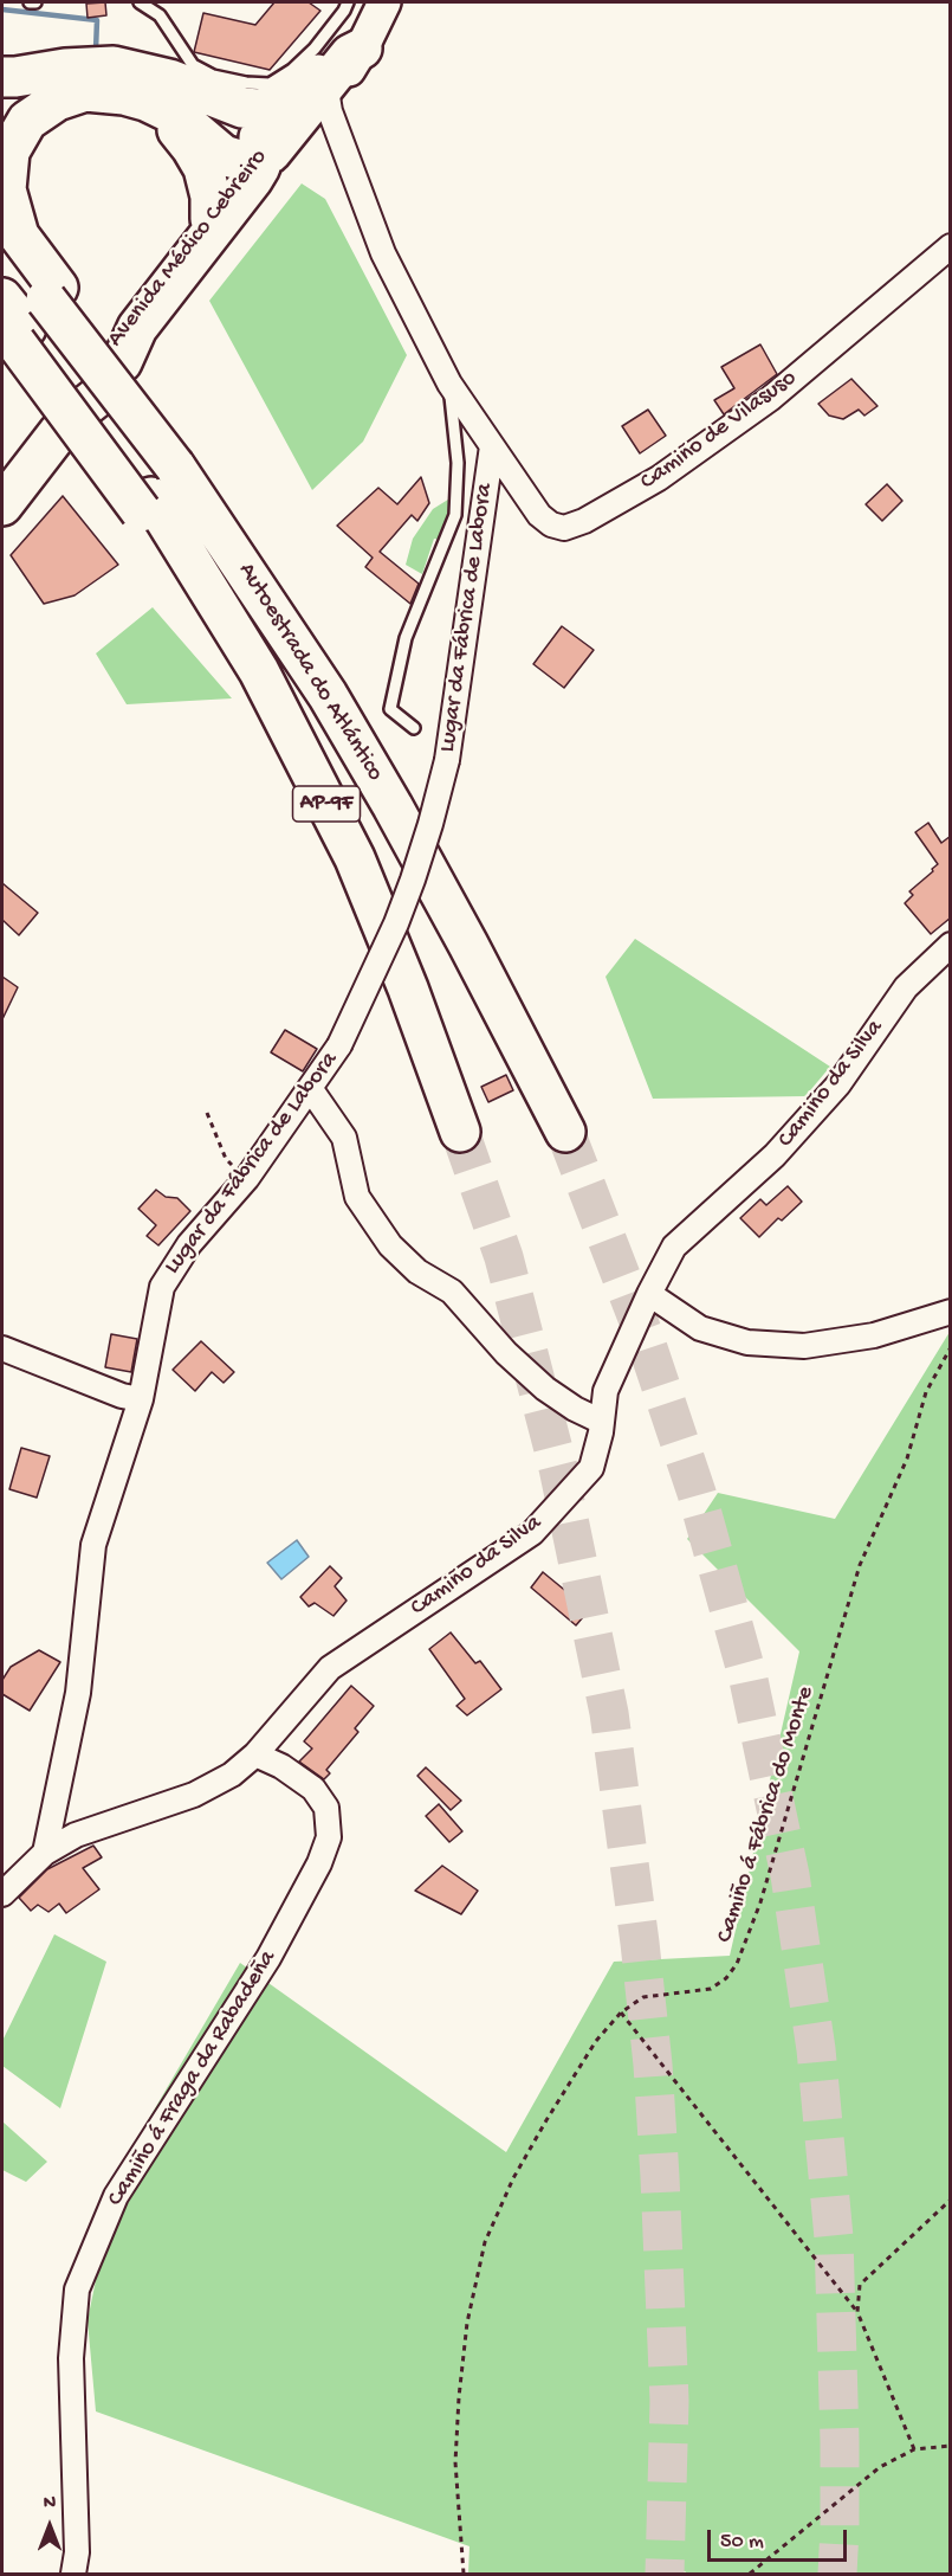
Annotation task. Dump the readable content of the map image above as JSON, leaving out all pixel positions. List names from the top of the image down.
{
  "streets": {
    "highway": ["Autoestrada do Atlántico", "AP-9F"],
    "main road": ["Avenida Médico Cebreiro"],
    "street": [
      "Camiño de Vilasuso",
      "Lugar da Fábrica de Labora",
      "Camiño da Silva",
      "Camiño á Fraga da Rabadeña"
    ],
    "path": ["Camiño á Fábrica do Monte"]
  },
  "crossings": [
    ["Camiño de Vilasuso", "Lugar da Fábrica de Labora"],
    ["Lugar da Fábrica de Labora", "Camiño da Silva"],
    ["Camiño da Silva", "Camiño á Fraga da Rabadeña"]
  ],
  "scale_bar": "50 m",
  "north": "top"
}
